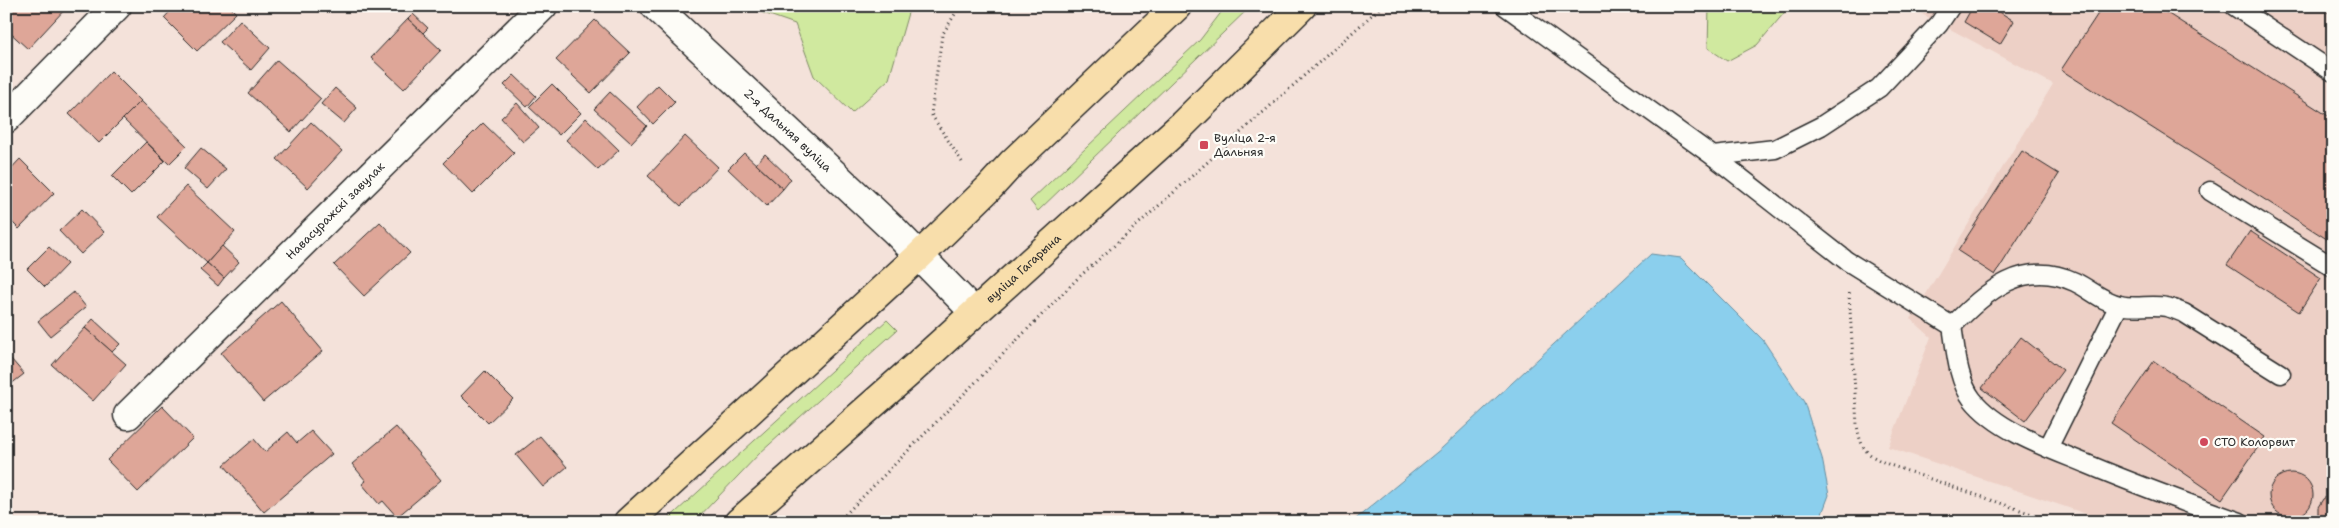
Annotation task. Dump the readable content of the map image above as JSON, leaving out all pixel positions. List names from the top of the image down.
{
  "streets": {
    "main road": ["вуліца Гагарына"],
    "street": ["2-я Дальняя вуліца", "Навасуражскі завулак"]
  },
  "crossings": [
    ["2-я Дальняя вуліца", "вуліца Гагарына"]
  ],
  "places": {
    "transit": ["Вуліца 2-я Дальняя"],
    "other": ["СТО Колорвит"]
  }
}
